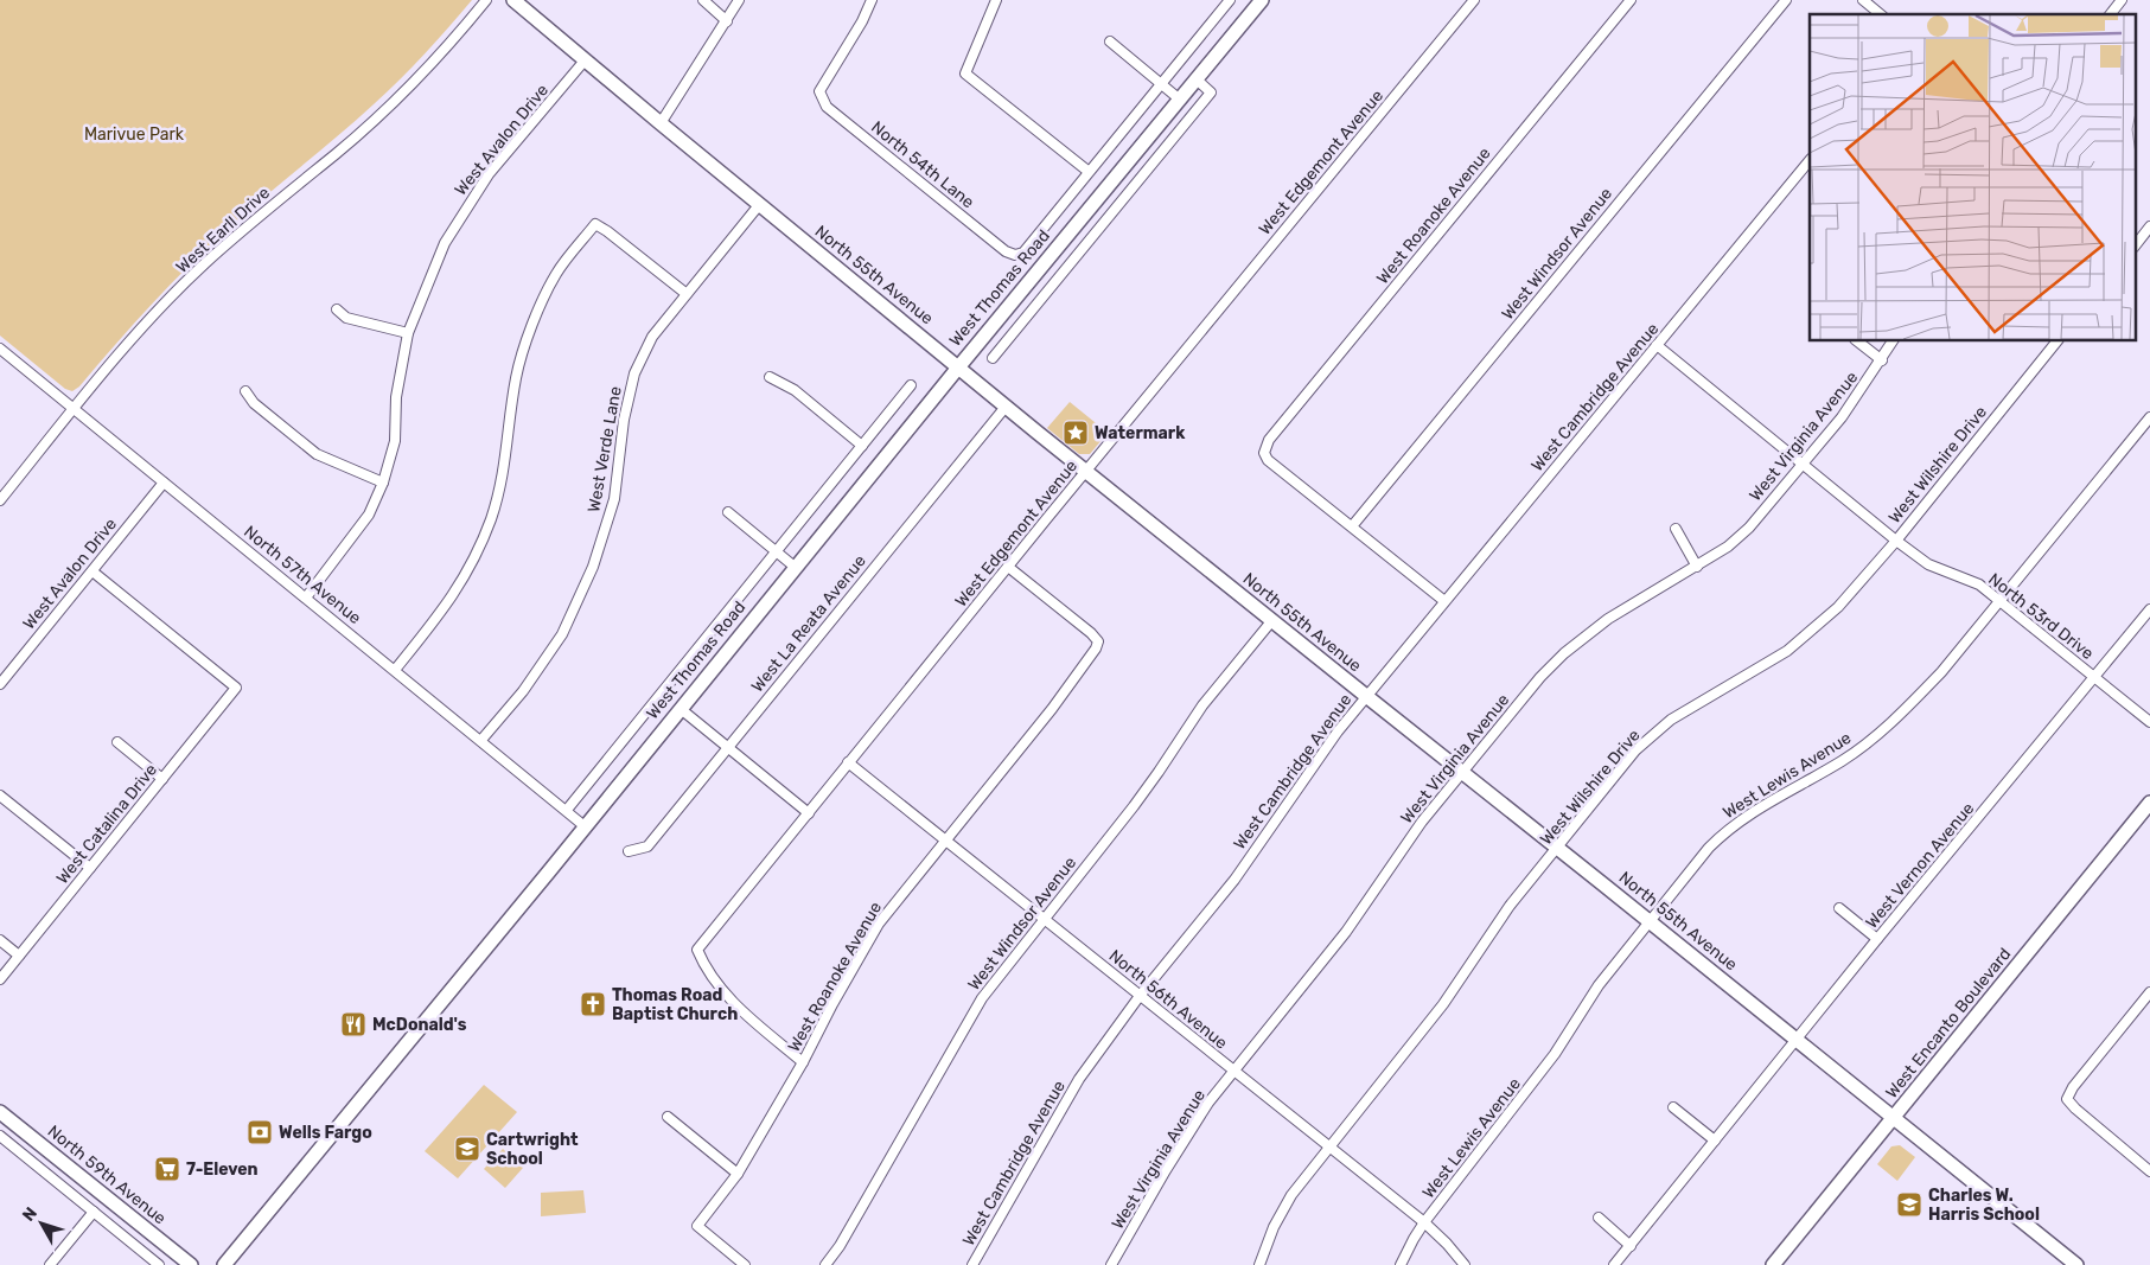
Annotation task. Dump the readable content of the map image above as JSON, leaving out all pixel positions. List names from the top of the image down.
{
  "streets": {
    "street": [
      "West Avalon Drive",
      "West Edgemont Avenue",
      "North 54th Lane",
      "West Roanoke Avenue",
      "West Earll Drive",
      "West Windsor Avenue",
      "North 55th Avenue",
      "West Thomas Road",
      "West Cambridge Avenue",
      "West Virginia Avenue",
      "West Verde Lane",
      "West Wilshire Drive",
      "North 57th Avenue",
      "North 53rd Drive",
      "West La Reata Avenue",
      "West Lewis Avenue",
      "West Catalina Drive",
      "West Vernon Avenue",
      "North 56th Avenue",
      "West Encanto Boulevard",
      "North 59th Avenue"
    ]
  },
  "crossings": [
    ["West Avalon Drive", "North 55th Avenue"],
    ["West Avalon Drive", "North 57th Avenue"],
    ["West Avalon Drive", "West Catalina Drive"],
    ["West Edgemont Avenue", "West Roanoke Avenue"],
    ["West Edgemont Avenue", "North 55th Avenue"],
    ["West Edgemont Avenue", "North 56th Avenue"],
    ["North 54th Lane", "West Thomas Road"],
    ["West Roanoke Avenue", "West Windsor Avenue"],
    ["West Roanoke Avenue", "North 56th Avenue"],
    ["West Earll Drive", "North 57th Avenue"],
    ["West Windsor Avenue", "North 55th Avenue"],
    ["West Windsor Avenue", "North 56th Avenue"],
    ["North 55th Avenue", "West Thomas Road"],
    ["North 55th Avenue", "West Cambridge Avenue"],
    ["North 55th Avenue", "West Virginia Avenue"],
    ["North 55th Avenue", "West Verde Lane"],
    ["North 55th Avenue", "West Wilshire Drive"],
    ["North 55th Avenue", "West La Reata Avenue"],
    ["North 55th Avenue", "West Lewis Avenue"],
    ["North 55th Avenue", "West Vernon Avenue"],
    ["North 55th Avenue", "West Encanto Boulevard"],
    ["West Thomas Road", "North 57th Avenue"],
    ["West Cambridge Avenue", "North 53rd Drive"],
    ["West Cambridge Avenue", "North 56th Avenue"],
    ["West Virginia Avenue", "North 53rd Drive"],
    ["West Virginia Avenue", "North 56th Avenue"],
    ["West Verde Lane", "North 57th Avenue"],
    ["West Wilshire Drive", "North 53rd Drive"],
    ["West Wilshire Drive", "North 56th Avenue"],
    ["North 53rd Drive", "West Lewis Avenue"],
    ["North 53rd Drive", "West Vernon Avenue"],
    ["West Lewis Avenue", "North 56th Avenue"]
  ],
  "parks": ["Marivue Park"],
  "places": {
    "place": ["Watermark"],
    "church": ["Thomas Road Baptist Church"],
    "restaurant": ["McDonald's"],
    "bank": ["Wells Fargo"],
    "school or university": ["Cartwright School", "Charles W. Harris School"],
    "supermarket": ["7-Eleven"]
  },
  "north": "top left"
}
